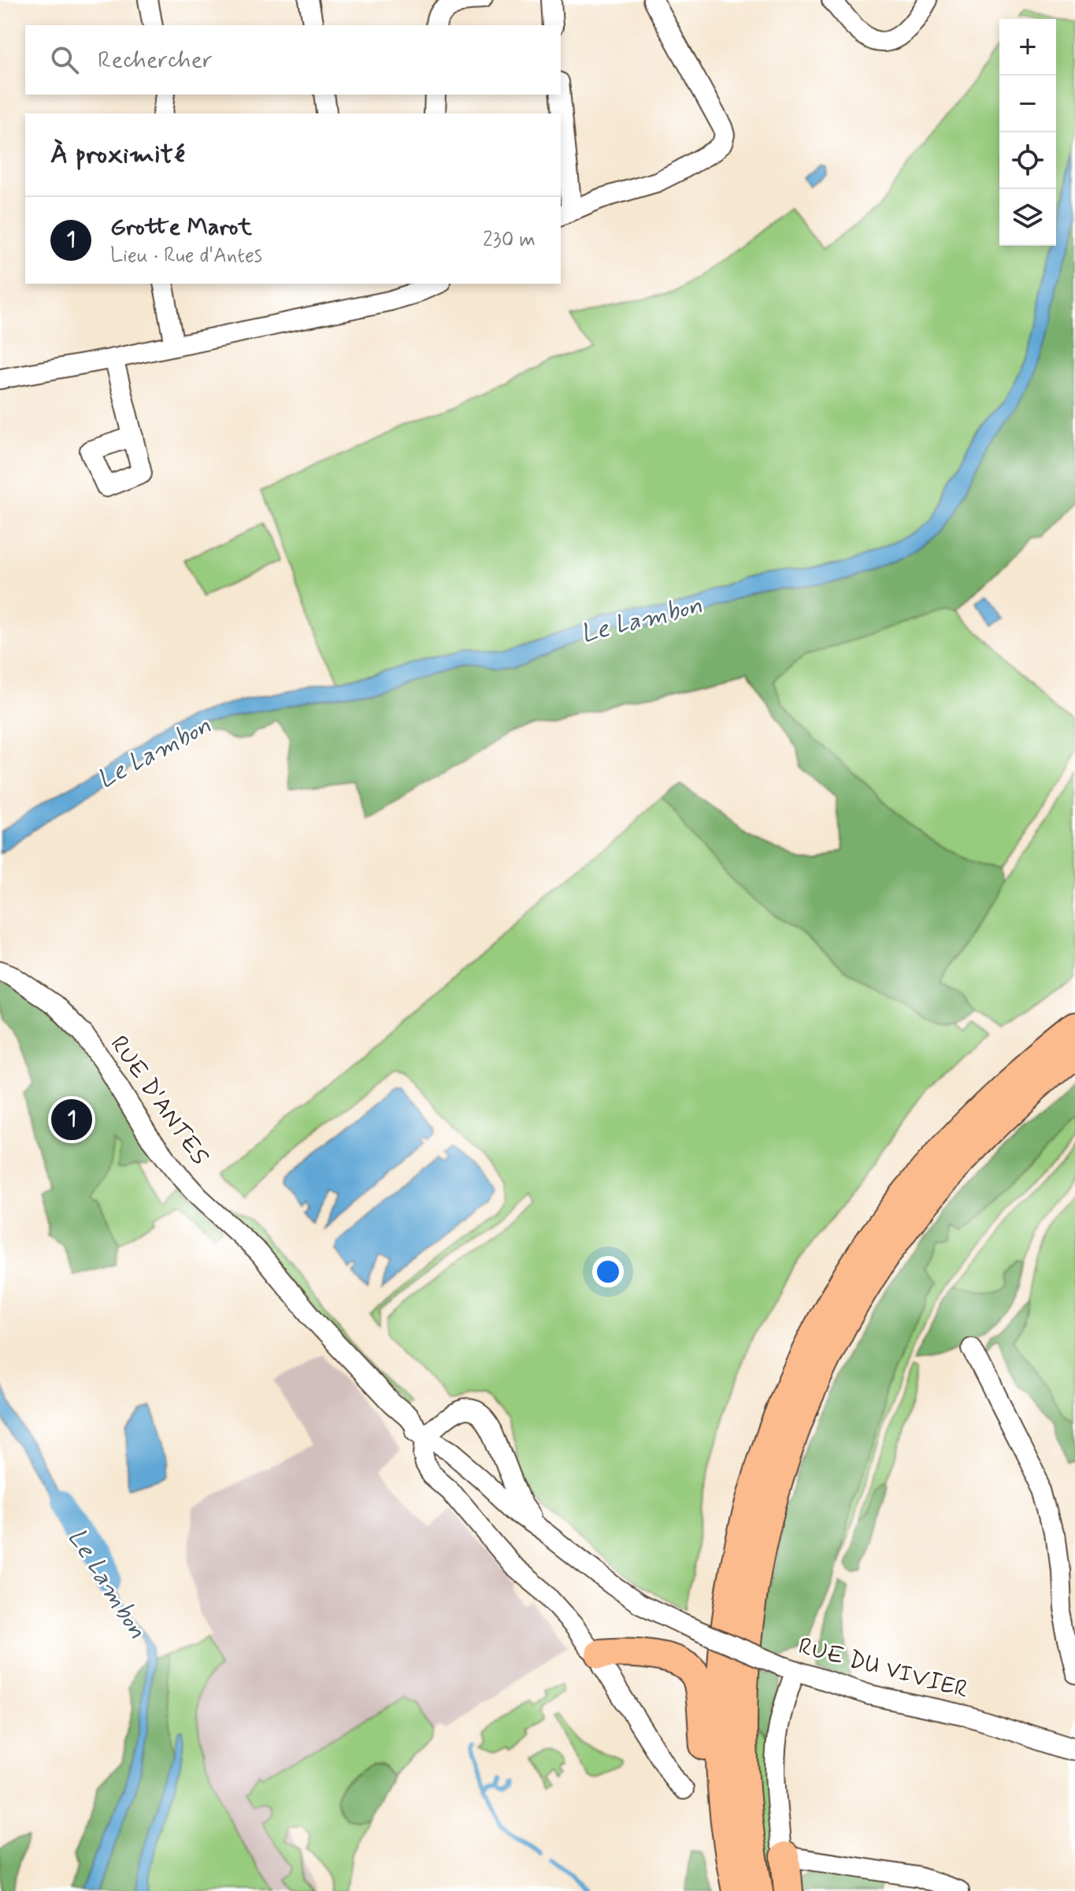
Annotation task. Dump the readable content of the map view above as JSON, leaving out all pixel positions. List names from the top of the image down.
{
  "streets": {
    "street": ["RUE D'ANTES", "RUE DU VIVIER"]
  },
  "crossings": [
    ["RUE D'ANTES", "RUE DU VIVIER"]
  ],
  "water": ["Le Lambon"],
  "page": {
    "map_buttons": ["+", "−"],
    "search": "Rechercher",
    "heading": "À proximité",
    "list": [
      {
        "mark": "1",
        "name": "Grotte Marot",
        "note": "Lieu · Rue d'Antes",
        "value": "230 m"
      }
    ],
    "pins": "1"
  }
}
